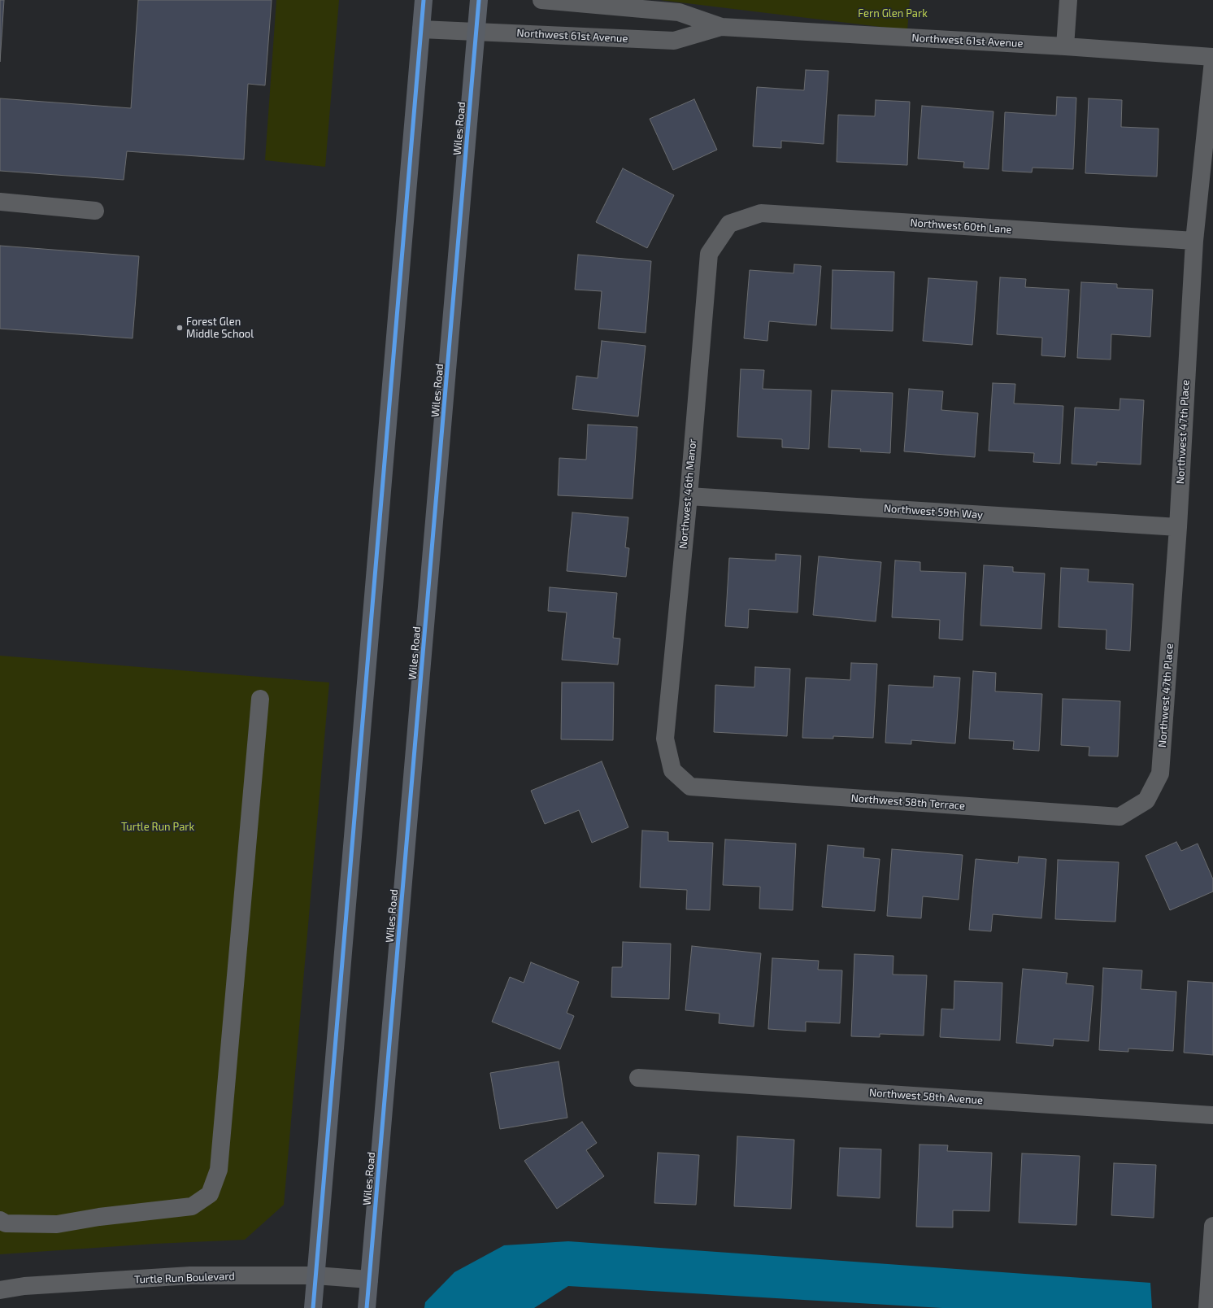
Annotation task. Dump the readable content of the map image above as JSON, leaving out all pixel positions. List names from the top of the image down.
{
  "streets": {
    "main road": ["Wiles Road"],
    "street": [
      "Northwest 61st Avenue",
      "Northwest 60th Lane",
      "Northwest 47th Place",
      "Northwest 46th Manor",
      "Northwest 59th Way",
      "Northwest 58th Terrace",
      "Northwest 58th Avenue",
      "Turtle Run Boulevard"
    ]
  },
  "crossings": [
    ["Northwest 61st Avenue", "Wiles Road"],
    ["Wiles Road", "Turtle Run Boulevard"],
    ["Northwest 60th Lane", "Northwest 47th Place"],
    ["Northwest 60th Lane", "Northwest 46th Manor"],
    ["Northwest 47th Place", "Northwest 59th Way"],
    ["Northwest 47th Place", "Northwest 58th Terrace"],
    ["Northwest 46th Manor", "Northwest 59th Way"],
    ["Northwest 46th Manor", "Northwest 58th Terrace"]
  ],
  "parks": ["Fern Glen Park", "Turtle Run Park"],
  "places": ["Forest Glen Middle School"]
}
